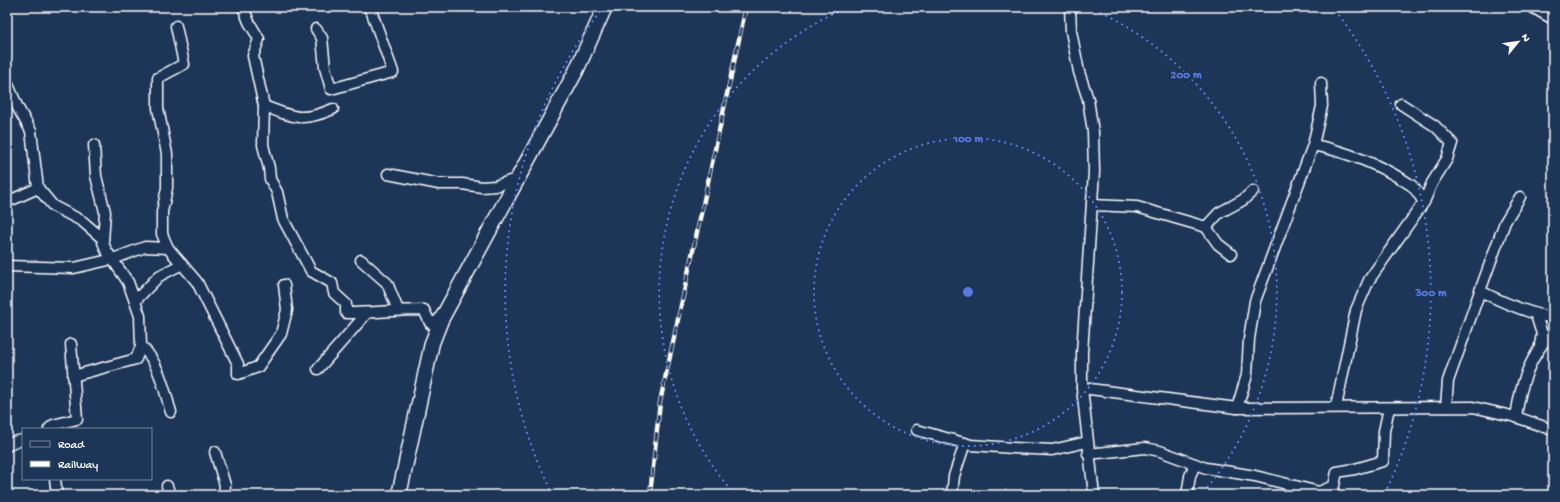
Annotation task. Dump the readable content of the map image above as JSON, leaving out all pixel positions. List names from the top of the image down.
{
  "legend": ["Road", "Railway"],
  "north": "top right",
  "rings": ["200 m", "100 m", "300 m"]
}
